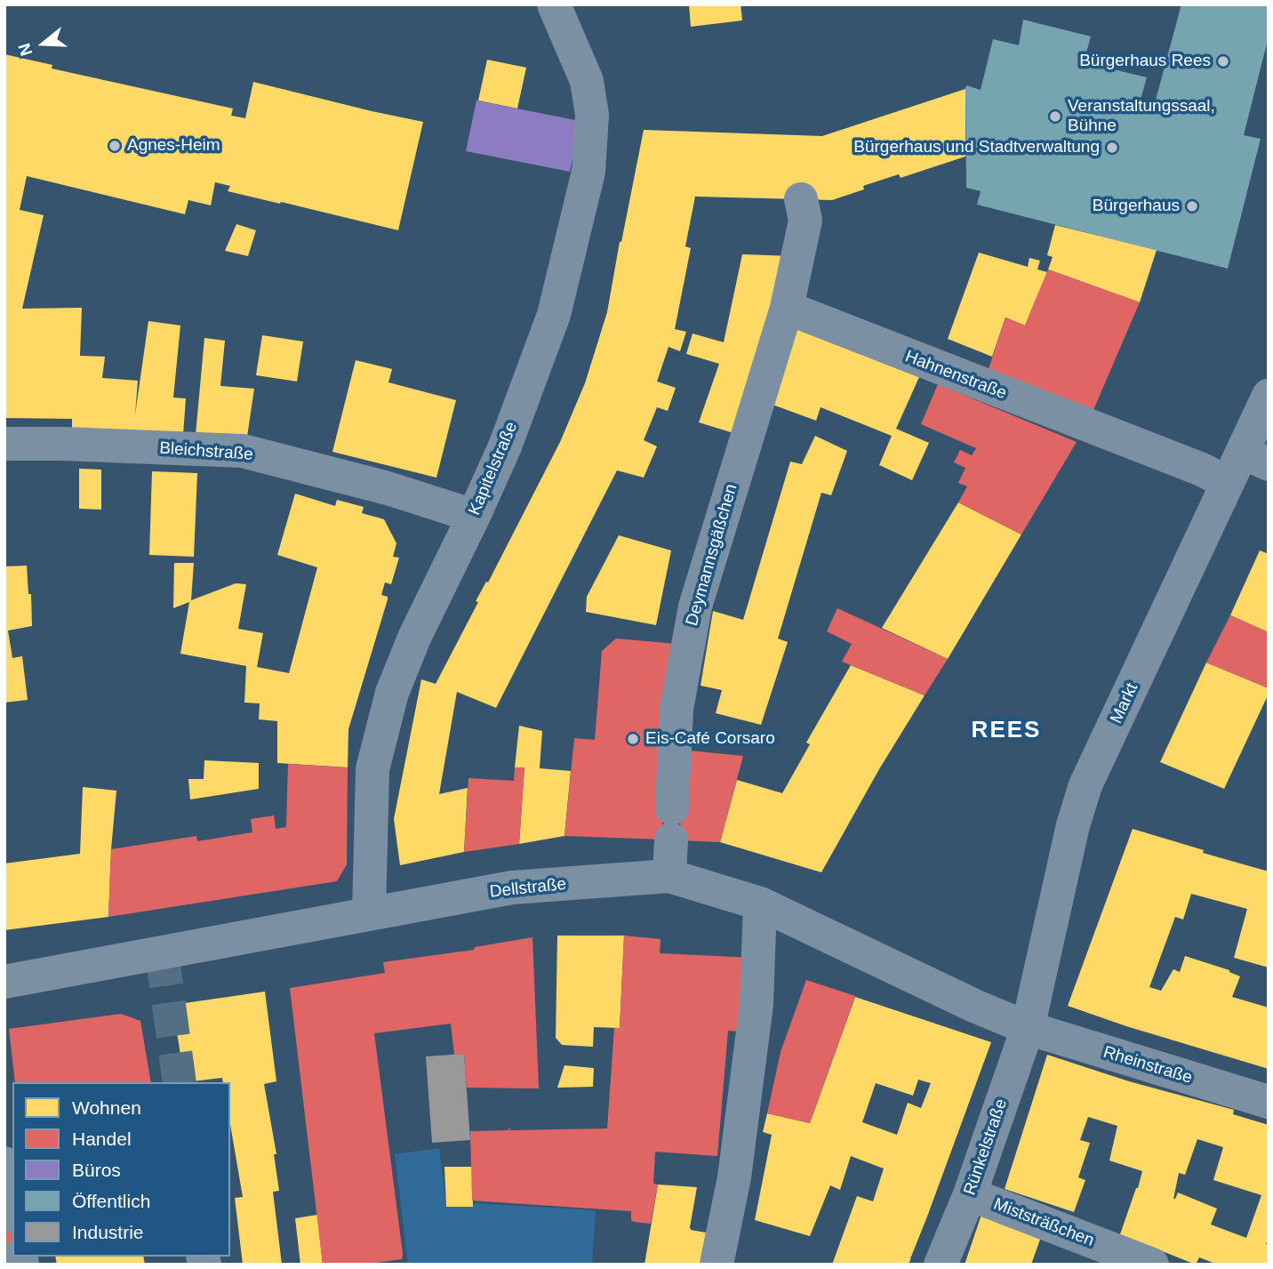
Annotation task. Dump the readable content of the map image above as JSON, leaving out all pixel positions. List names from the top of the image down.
{
  "streets": {
    "street": [
      "Hahnenstraße",
      "Bleichstraße",
      "Kapitelstraße",
      "Deymannsgäßchen",
      "Markt",
      "Dellstraße",
      "Rheinstraße",
      "Rünkelstraße",
      "Miststräßchen"
    ]
  },
  "crossings": [
    ["Hahnenstraße", "Deymannsgäßchen"],
    ["Hahnenstraße", "Markt"],
    ["Bleichstraße", "Kapitelstraße"],
    ["Kapitelstraße", "Dellstraße"],
    ["Deymannsgäßchen", "Dellstraße"],
    ["Markt", "Dellstraße"],
    ["Markt", "Rheinstraße"],
    ["Markt", "Rünkelstraße"],
    ["Dellstraße", "Rheinstraße"],
    ["Dellstraße", "Rünkelstraße"],
    ["Rheinstraße", "Rünkelstraße"],
    ["Rünkelstraße", "Miststräßchen"]
  ],
  "districts": ["REES"],
  "places": [
    "Bürgerhaus Rees",
    "Veranstaltungssaal, Bühne",
    "Agnes-Heim",
    "Bürgerhaus und Stadtverwaltung",
    "Bürgerhaus",
    "Eis-Café Corsaro"
  ],
  "legend": [
    "Wohnen",
    "Handel",
    "Büros",
    "Öffentlich",
    "Industrie"
  ],
  "north": "left"
}
